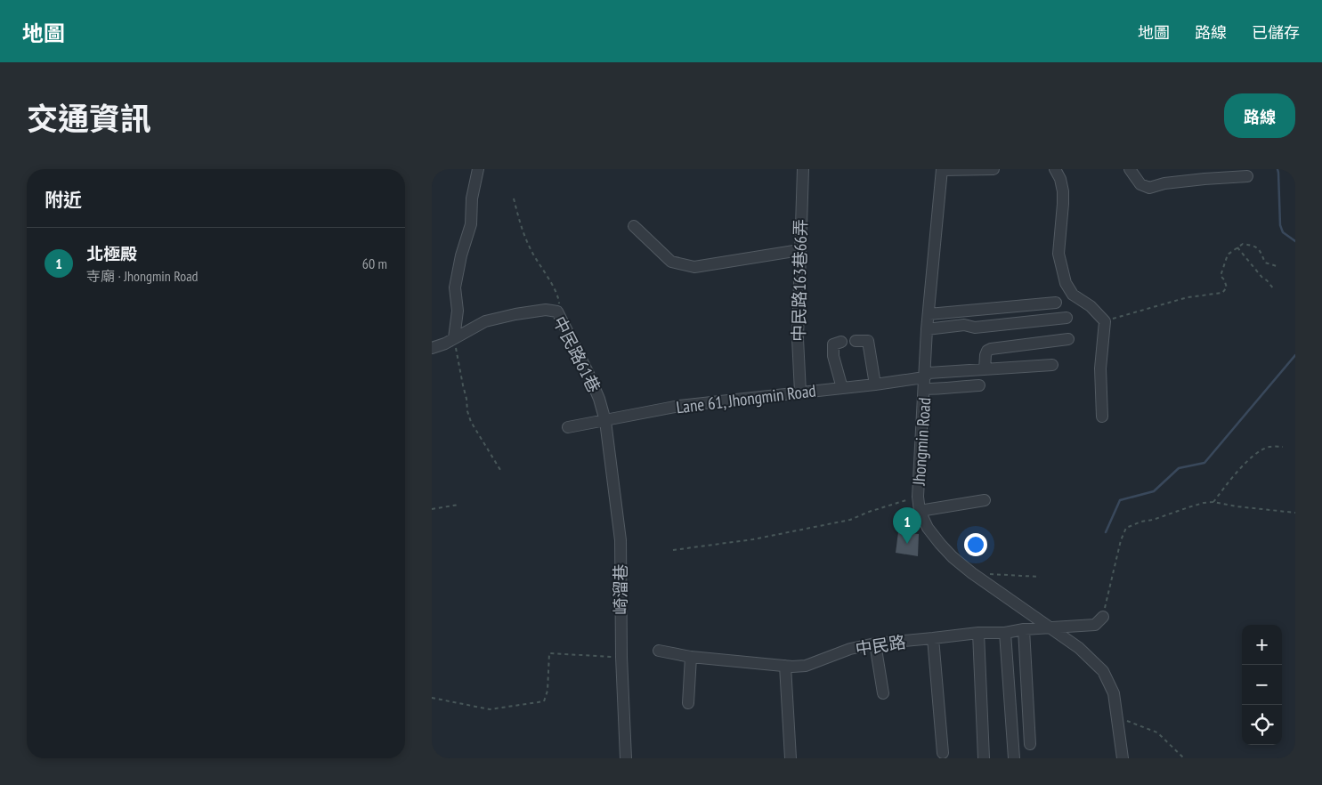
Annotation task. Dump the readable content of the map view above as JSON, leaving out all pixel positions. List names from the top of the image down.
{
  "streets": {
    "street": [
      "中民路163巷66弄",
      "中民路61巷",
      "Lane 61, Jhongmin Road",
      "Jhongmin Road",
      "崎溜巷",
      "中民路"
    ]
  },
  "crossings": [
    ["中民路163巷66弄", "Lane 61, Jhongmin Road"],
    ["中民路61巷", "Lane 61, Jhongmin Road"],
    ["中民路61巷", "崎溜巷"],
    ["Lane 61, Jhongmin Road", "Jhongmin Road"],
    ["Lane 61, Jhongmin Road", "崎溜巷"],
    ["Jhongmin Road", "中民路"]
  ],
  "page": {
    "header": "地圖",
    "nav": ["地圖", "路線", "已儲存"],
    "title": "交通資訊",
    "buttons": "路線",
    "heading": "附近",
    "list": [
      {
        "mark": "1",
        "name": "北極殿",
        "note": "寺廟 · Jhongmin Road",
        "value": "60 m"
      }
    ],
    "pins": "1",
    "map_buttons": ["+", "−"]
  }
}
